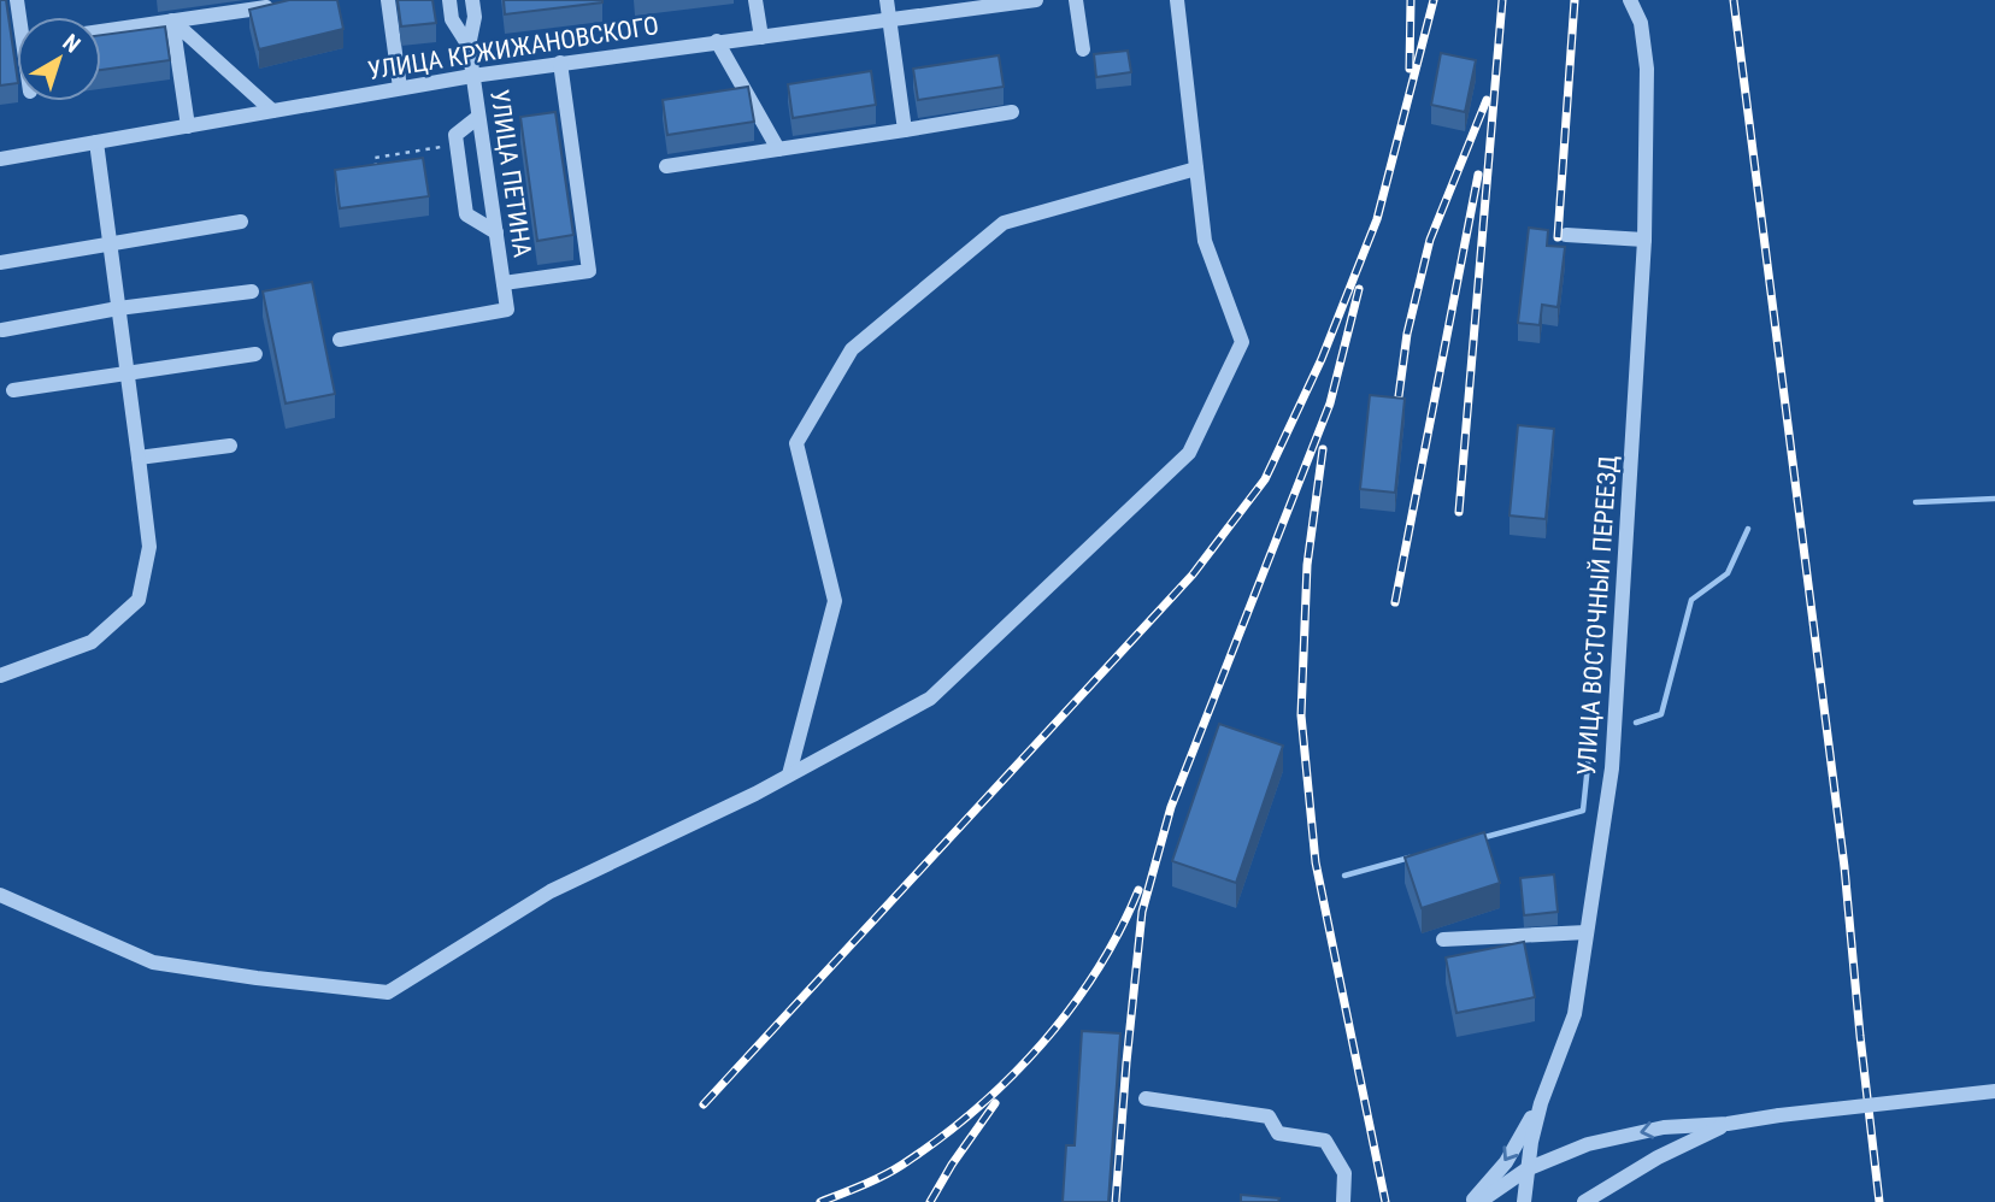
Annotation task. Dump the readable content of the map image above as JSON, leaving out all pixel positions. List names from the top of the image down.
{
  "streets": {
    "street": ["УЛИЦА КРЖИЖАНОВСКОГО", "УЛИЦА ПЕТИНА", "УЛИЦА ВОСТОЧНЫЙ ПЕРЕЕЗД"]
  },
  "crossings": [
    ["УЛИЦА КРЖИЖАНОВСКОГО", "УЛИЦА ПЕТИНА"]
  ],
  "north": "top right"
}
